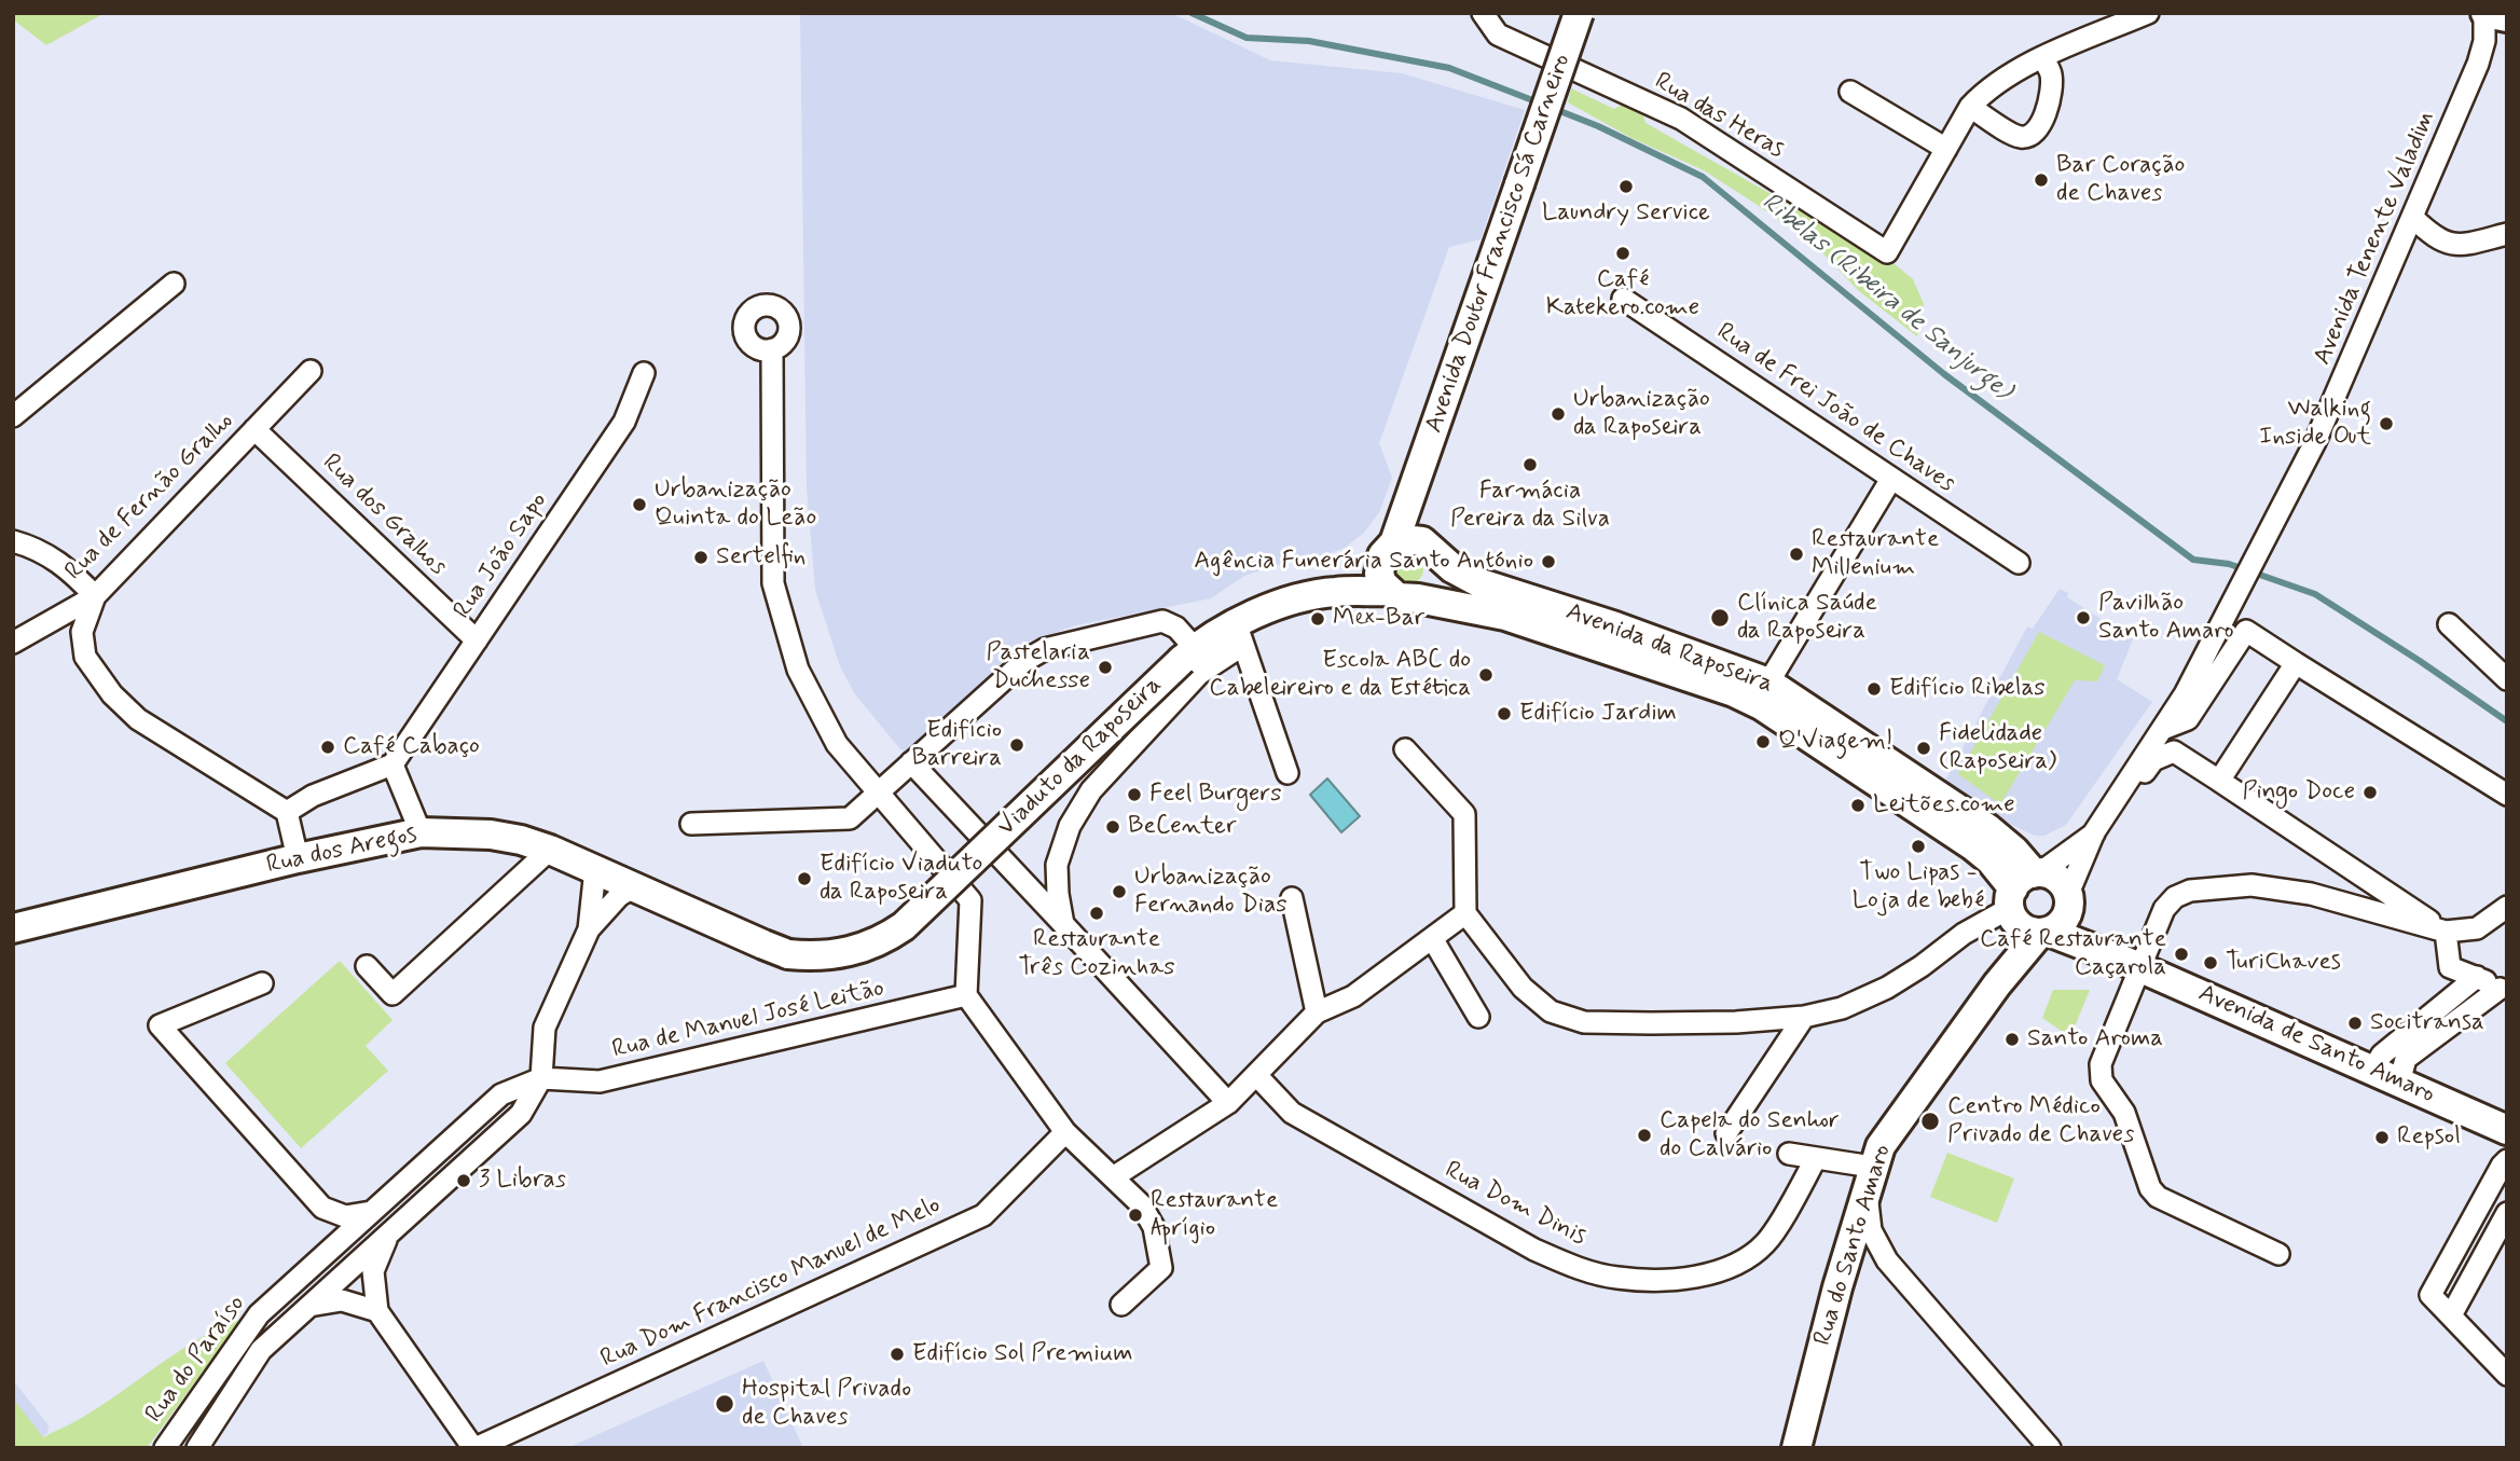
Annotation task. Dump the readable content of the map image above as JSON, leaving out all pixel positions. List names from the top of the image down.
{
  "streets": {
    "main road": [
      "Avenida Doutor Francisco Sá Carneiro",
      "Avenida da Raposeira",
      "Viaduto da Raposeira",
      "Rua dos Aregos",
      "Avenida de Santo Amaro",
      "Rua do Santo Amaro"
    ],
    "street": [
      "Rua das Heras",
      "Avenida Tenente Valadim",
      "Rua de Frei João de Chaves",
      "Rua de Fernão Gralho",
      "Rua dos Gralhos",
      "Rua João Sapo",
      "Rua de Manuel José Leitão",
      "Rua Dom Dinis",
      "Rua Dom Francisco Manuel de Melo",
      "Rua do Paraíso"
    ]
  },
  "crossings": [
    ["Avenida Tenente Valadim", "Avenida da Raposeira"],
    ["Avenida Tenente Valadim", "Avenida de Santo Amaro"],
    ["Avenida Tenente Valadim", "Rua do Santo Amaro"],
    ["Avenida Doutor Francisco Sá Carneiro", "Avenida da Raposeira"],
    ["Rua de Fernão Gralho", "Rua dos Gralhos"],
    ["Rua dos Gralhos", "Rua João Sapo"],
    ["Avenida da Raposeira", "Viaduto da Raposeira"],
    ["Avenida da Raposeira", "Avenida de Santo Amaro"],
    ["Avenida da Raposeira", "Rua do Santo Amaro"],
    ["Viaduto da Raposeira", "Rua dos Aregos"],
    ["Rua dos Aregos", "Rua do Paraíso"],
    ["Rua de Manuel José Leitão", "Rua do Paraíso"],
    ["Avenida de Santo Amaro", "Rua do Santo Amaro"]
  ],
  "water": ["Ribelas (Ribeira de Sanjurge)"],
  "places": [
    "Bar Coração de Chaves",
    "Laundry Service",
    "Café Katekero.come",
    "Urbanização da Raposeira",
    "Walking Inside Out",
    "Farmácia Pereira da Silva",
    "Urbanização Quinta do Leão",
    "Restaurante Millenium",
    "Sertelfin",
    "Agência Funerária Santo António",
    "Clínica Saúde da Raposeira",
    "Pavilhão Santo Amaro",
    "Mex-Bar",
    "Pastelaria Duchesse",
    "Escola ABC do Cabeleireiro e da Estética",
    "Edifício Ribelas",
    "Edifício Jardim",
    "Q'Viagem!",
    "Edifício Barreira",
    "Café Cabaço",
    "Fidelidade (Raposeira)",
    "Pingo Doce",
    "Feel Burgers",
    "Leitões.come",
    "BeCenter",
    "Two Lipas - Loja de bebé",
    "Edifício Viaduto da Raposeira",
    "Urbanização Fernando Dias",
    "Restaurante Três Cozinhas",
    "Café Restaurante Caçarola",
    "TuriChaves",
    "Socitransa",
    "Santo Aroma",
    "Centro Médico Privado de Chaves",
    "Capela do Senhor do Calvário",
    "Repsol",
    "3 Libras",
    "Restaurante Aprígio",
    "Edifício Sol Premium",
    "Hospital Privado de Chaves"
  ]
}
